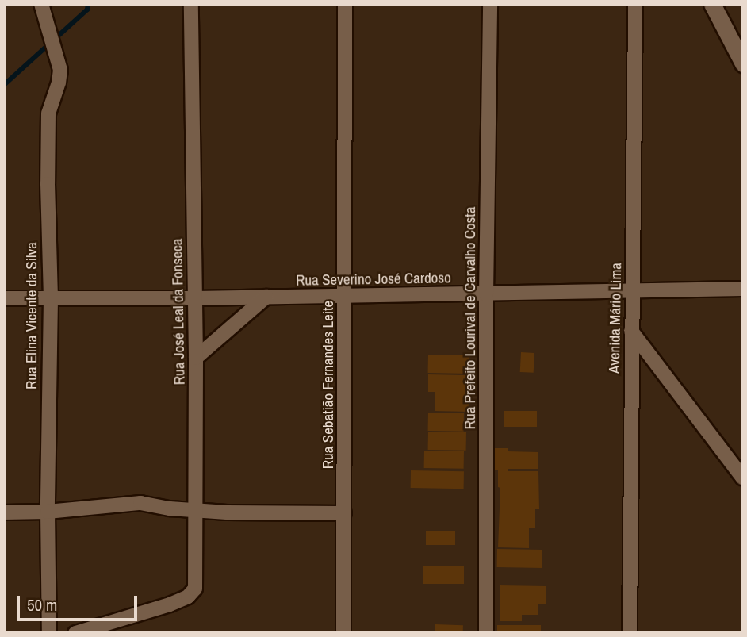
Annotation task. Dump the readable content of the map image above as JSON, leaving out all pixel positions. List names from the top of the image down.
{
  "streets": {
    "street": [
      "Rua Severino José Cardoso",
      "Rua José Leal da Fonseca",
      "Rua Elina Vicente da Silva",
      "Rua Prefeito Lourival de Carvalho Costa",
      "Avenida Mário Lima",
      "Rua Sebatião Fernandes Leite"
    ]
  },
  "crossings": [
    ["Rua Severino José Cardoso", "Rua José Leal da Fonseca"],
    ["Rua Severino José Cardoso", "Rua Elina Vicente da Silva"],
    ["Rua Severino José Cardoso", "Rua Prefeito Lourival de Carvalho Costa"],
    ["Rua Severino José Cardoso", "Avenida Mário Lima"],
    ["Rua Severino José Cardoso", "Rua Sebatião Fernandes Leite"]
  ],
  "scale_bar": "50 m"
}
